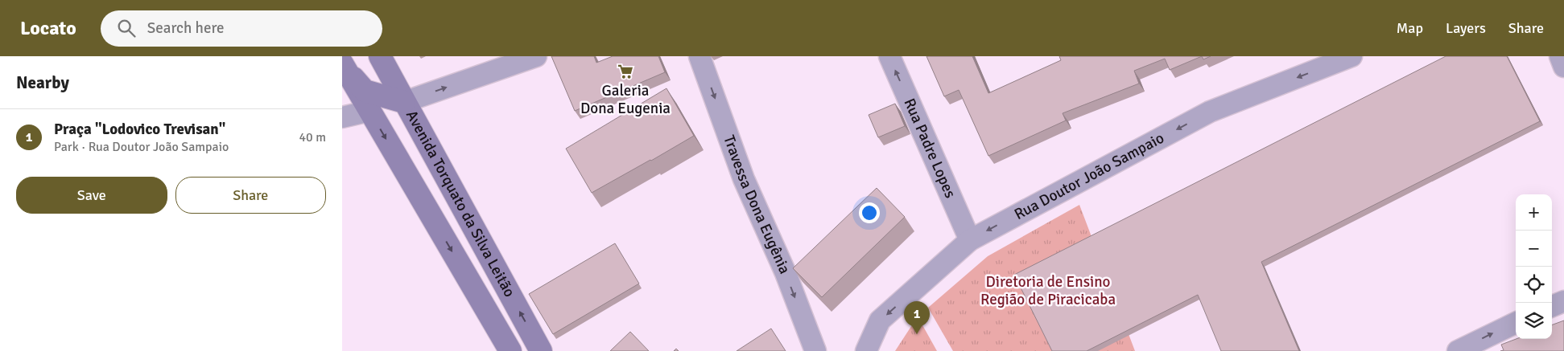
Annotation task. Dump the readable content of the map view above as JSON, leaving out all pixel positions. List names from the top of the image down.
{
  "streets": {
    "main road": ["Avenida Torquato da Silva Leitão"],
    "street": ["Rua Padre Lopes", "Rua Doutor João Sampaio", "Travessa Dona Eugênia"]
  },
  "crossings": [
    ["Rua Padre Lopes", "Rua Doutor João Sampaio"]
  ],
  "one_way": ["Rua Padre Lopes", "Rua Doutor João Sampaio", "Travessa Dona Eugênia"],
  "parks": ["Diretoria de Ensino Região de Piracicaba"],
  "places": {
    "supermarket": ["Galeria Dona Eugenia"]
  },
  "page": {
    "header": "Locato",
    "search": "Search here",
    "nav": ["Map", "Layers", "Share"],
    "heading": "Nearby",
    "list": [
      {
        "mark": "1",
        "name": "Praça \"Lodovico Trevisan\"",
        "note": "Park · Rua Doutor João Sampaio",
        "value": "40 m"
      }
    ],
    "buttons": ["Save", "Share"],
    "map_buttons": ["+", "−"],
    "pins": "1"
  }
}
